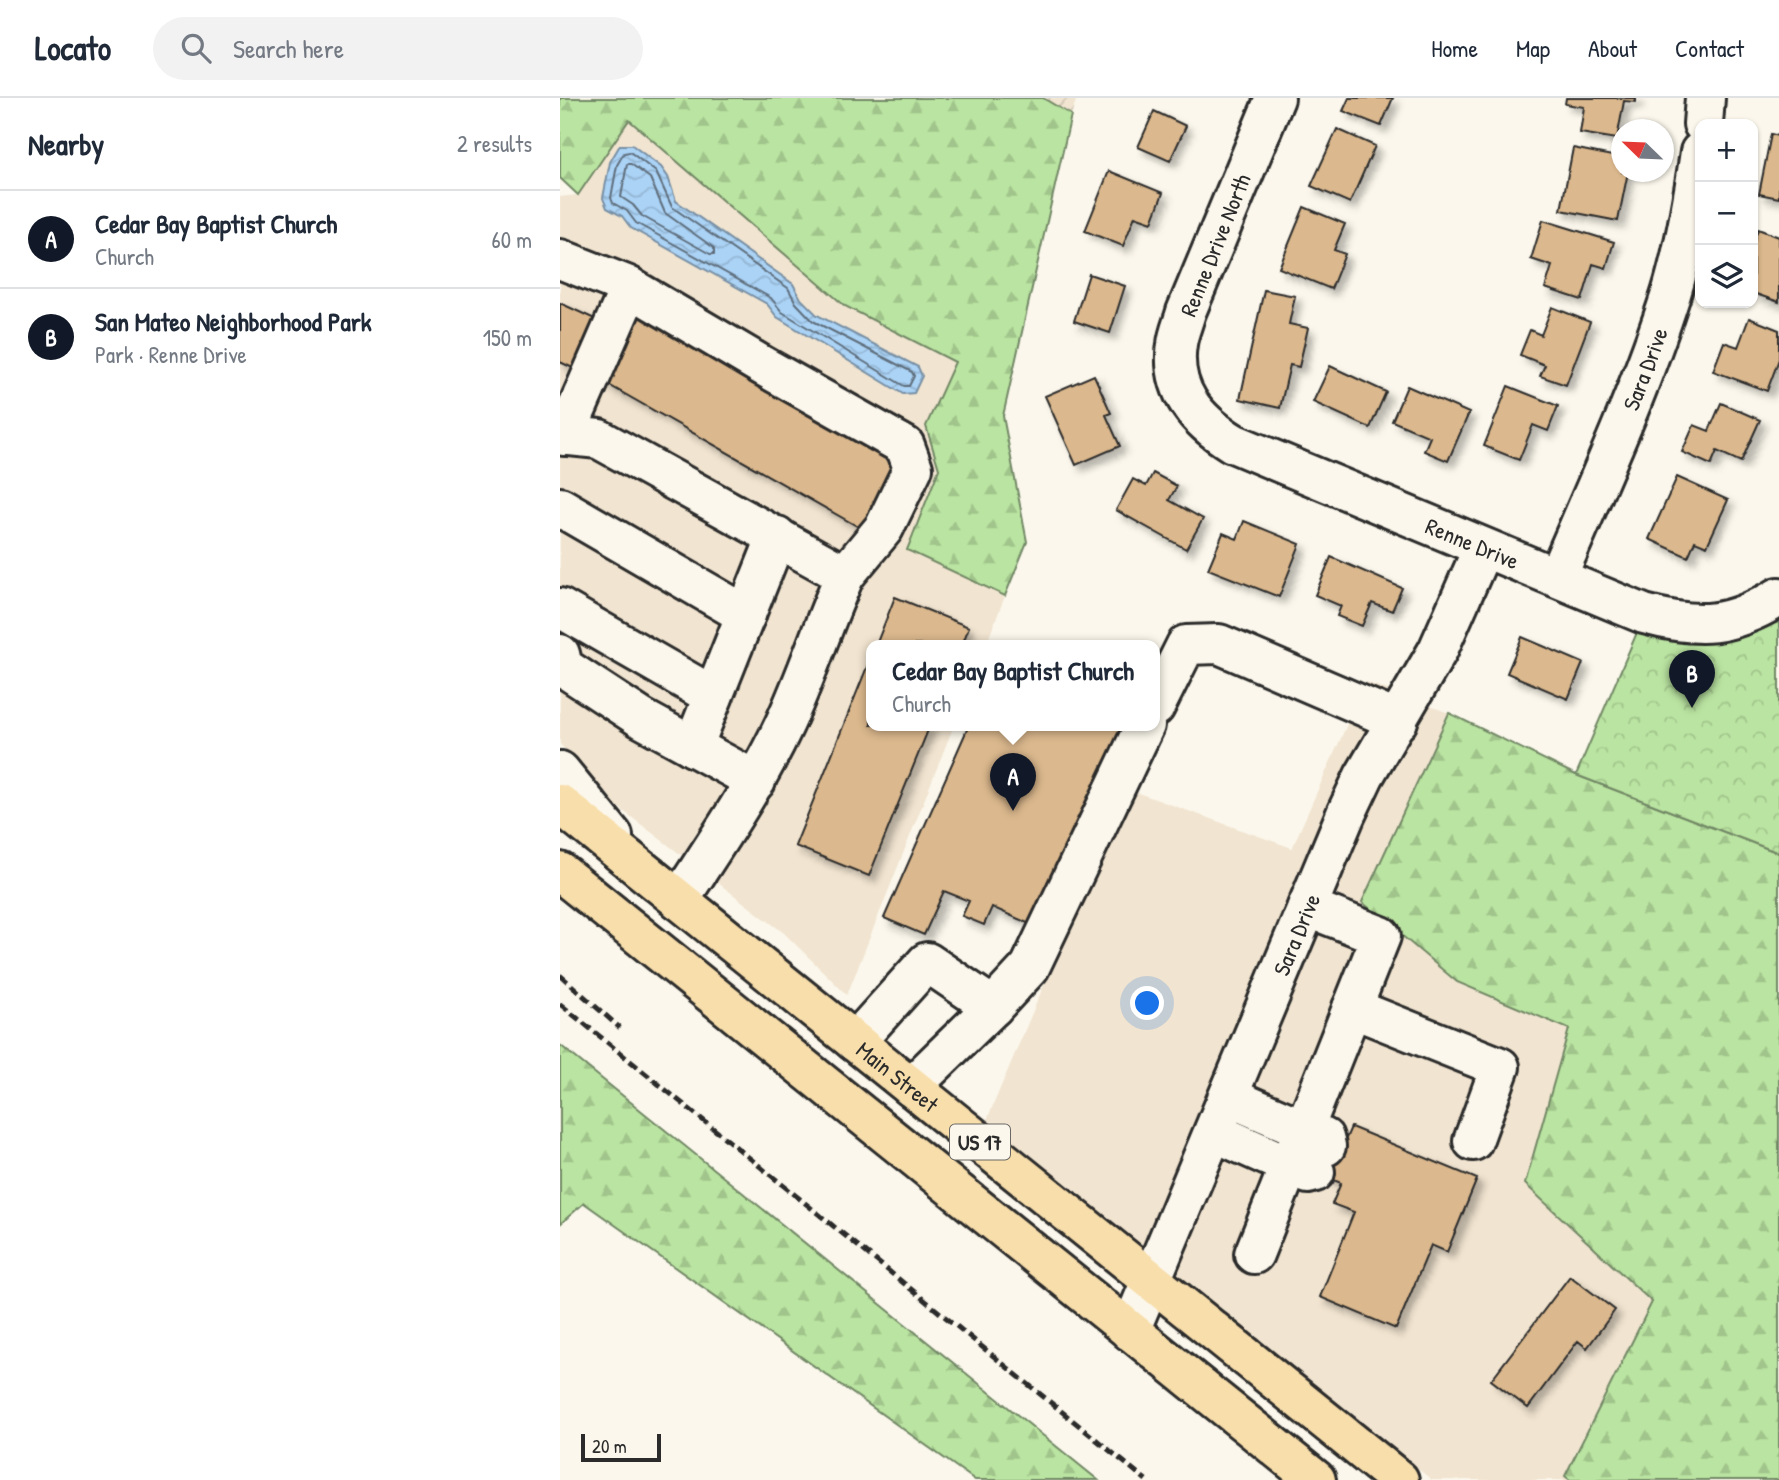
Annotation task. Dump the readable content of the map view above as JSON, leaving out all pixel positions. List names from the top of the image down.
{
  "streets": {
    "main road": ["Main Street", "US 17"],
    "street": ["Renne Drive North", "Sara Drive", "Renne Drive"]
  },
  "crossings": [
    ["Renne Drive North", "Renne Drive"],
    ["Sara Drive", "Renne Drive"],
    ["Sara Drive", "Main Street"],
    ["Sara Drive", "US 17"]
  ],
  "scale_bar": "20 m",
  "north": "top left",
  "page": {
    "header": "Locato",
    "search": "Search here",
    "nav": [
      "Home",
      "Map",
      "About",
      "Contact"
    ],
    "heading": ["Nearby", "2 results"],
    "map_buttons": ["+", "−"],
    "list": [
      {
        "mark": "A",
        "name": "Cedar Bay Baptist Church",
        "note": "Church",
        "value": "60 m"
      },
      {
        "mark": "B",
        "name": "San Mateo Neighborhood Park",
        "note": "Park · Renne Drive",
        "value": "150 m"
      }
    ],
    "popup": ["Cedar Bay Baptist Church", "Church"],
    "pins": ["B", "A"],
    "scale": "20 m"
  }
}
